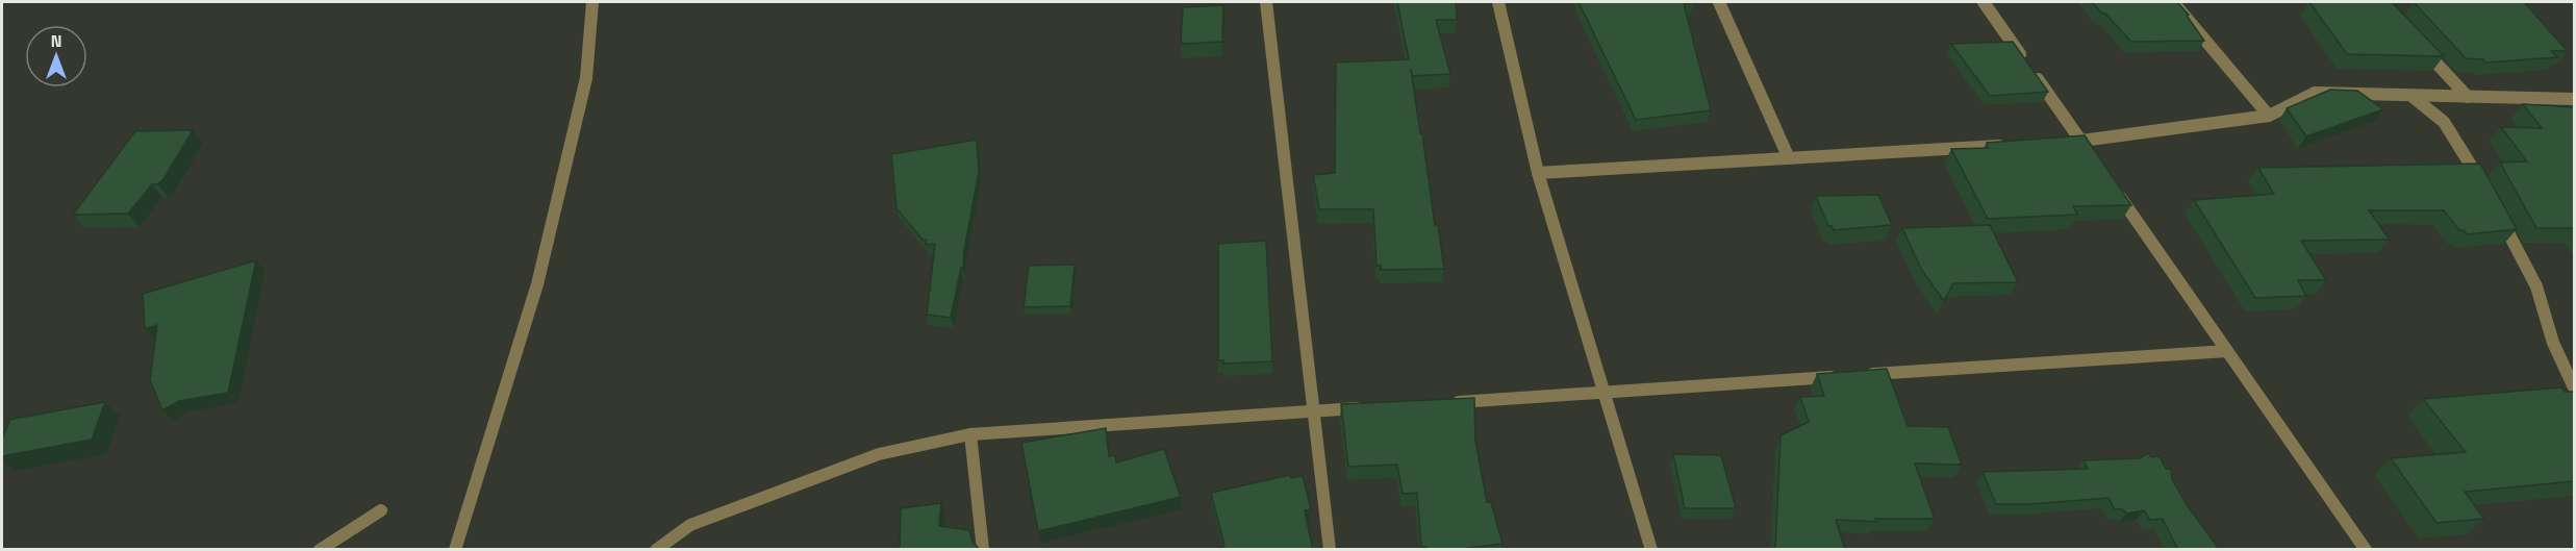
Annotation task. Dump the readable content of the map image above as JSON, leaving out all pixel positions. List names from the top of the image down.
{
  "north": "top"
}
